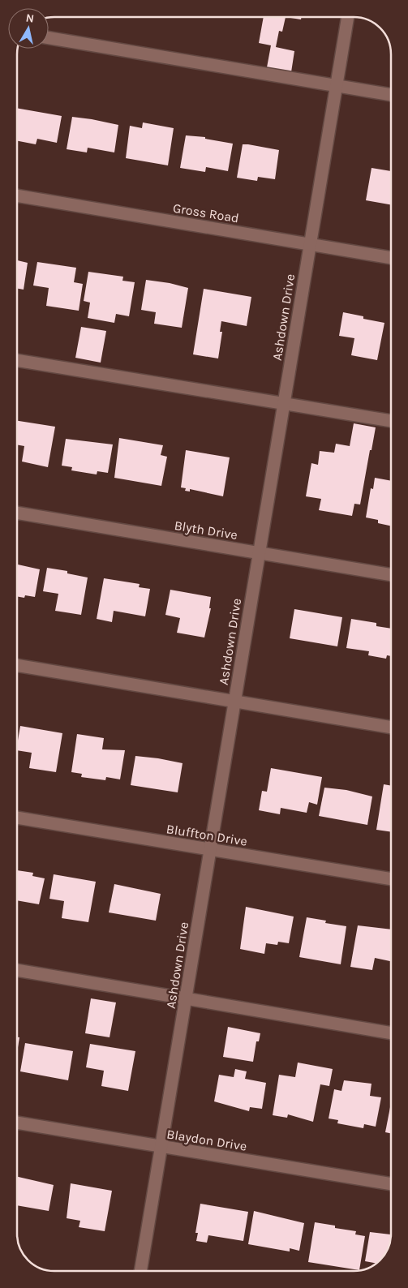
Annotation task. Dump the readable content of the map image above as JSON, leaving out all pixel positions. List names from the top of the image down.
{
  "streets": {
    "street": [
      "Gross Road",
      "Ashdown Drive",
      "Blyth Drive",
      "Bluffton Drive",
      "Blaydon Drive"
    ]
  },
  "crossings": [
    ["Gross Road", "Ashdown Drive"],
    ["Ashdown Drive", "Blyth Drive"],
    ["Ashdown Drive", "Bluffton Drive"],
    ["Ashdown Drive", "Blaydon Drive"]
  ],
  "north": "top"
}
